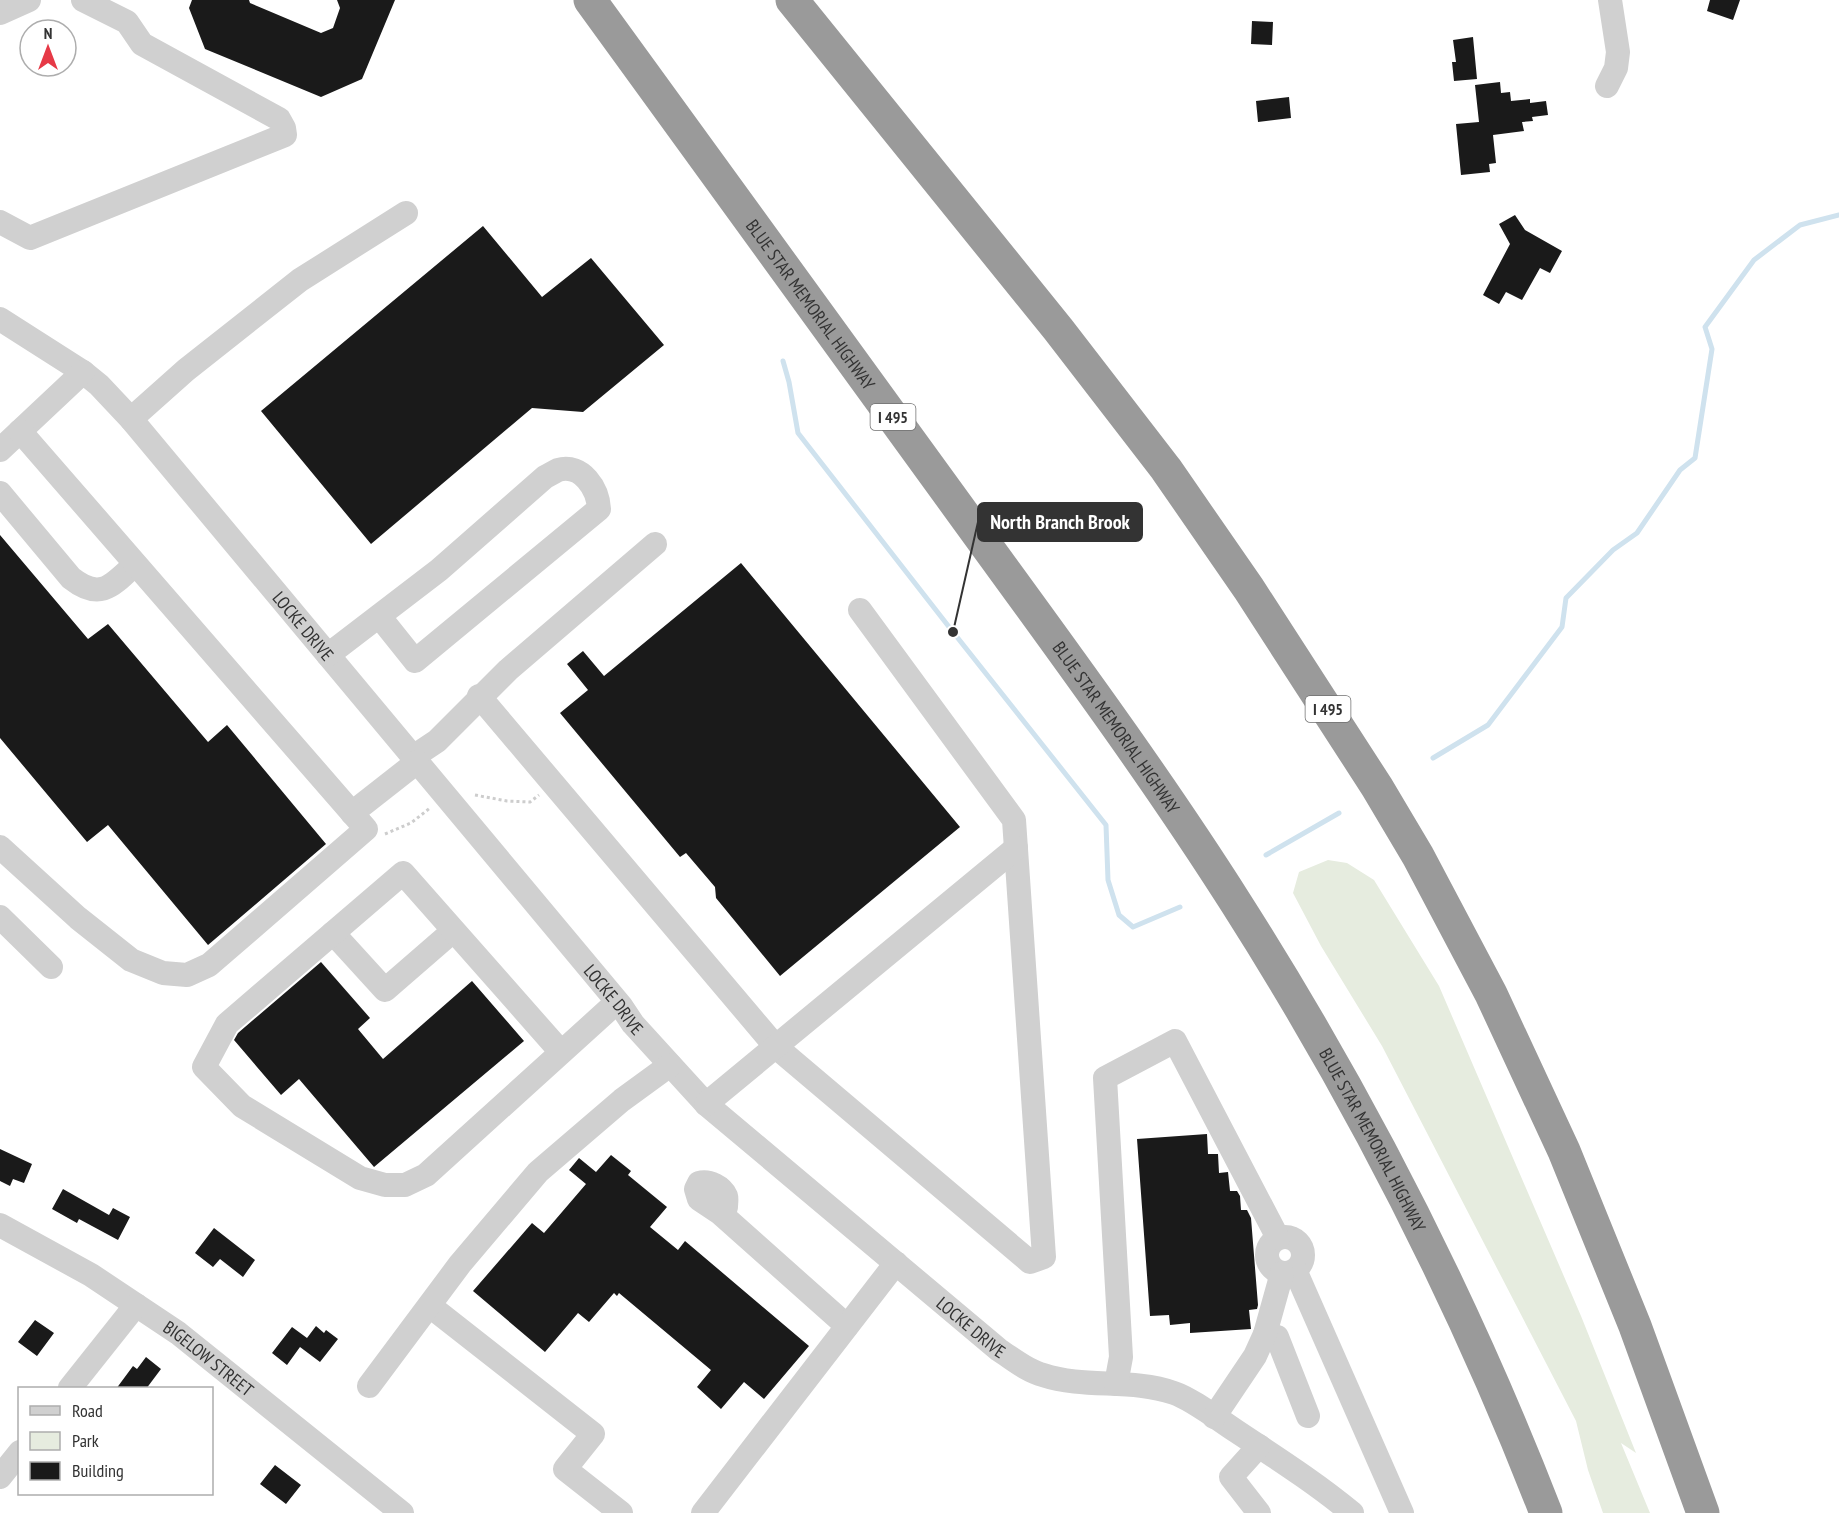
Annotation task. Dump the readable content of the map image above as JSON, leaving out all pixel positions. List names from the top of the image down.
{
  "streets": {
    "highway": ["BLUE STAR MEMORIAL HIGHWAY", "I 495"],
    "street": ["LOCKE DRIVE", "BIGELOW STREET"]
  },
  "places": ["North Branch Brook"],
  "legend": ["Road", "Park", "Building"],
  "north": "top"
}
